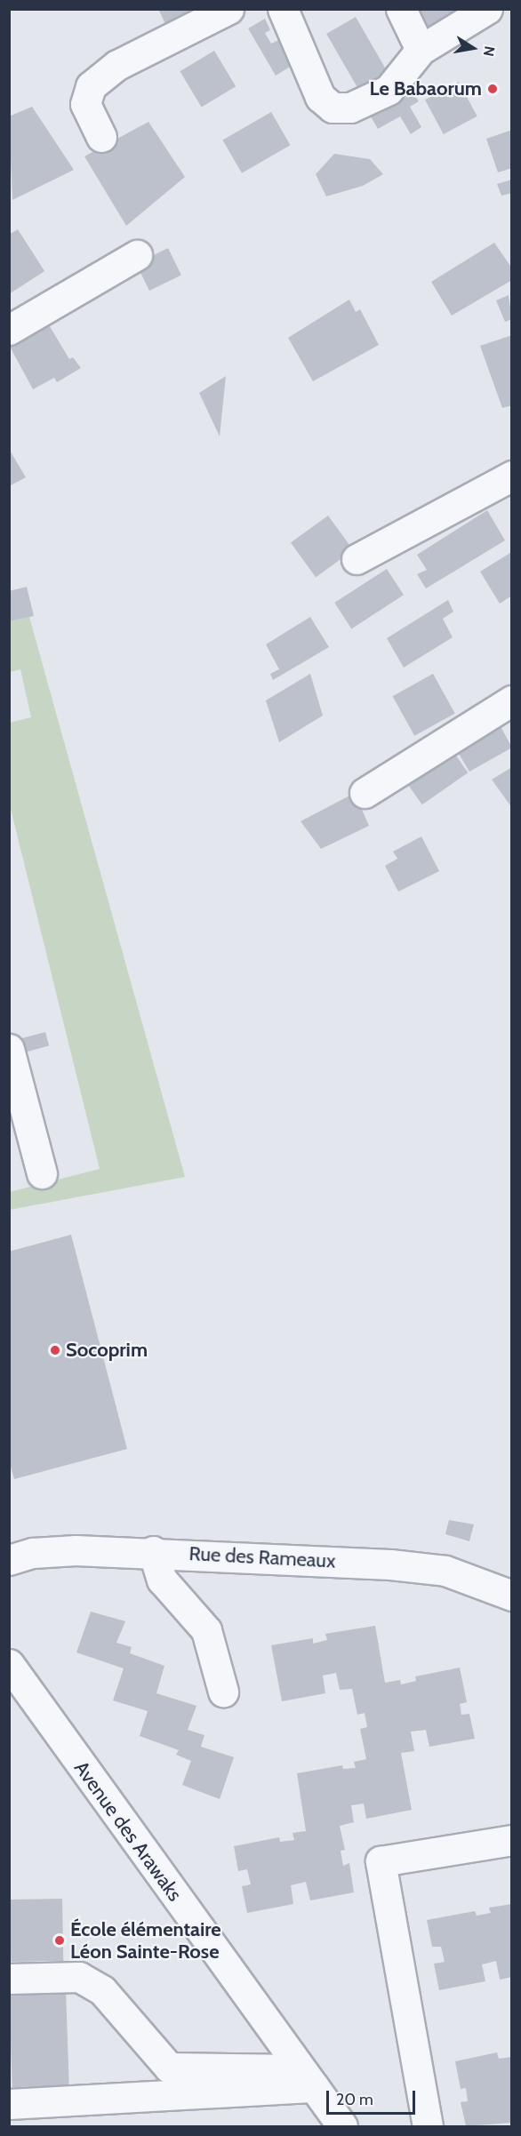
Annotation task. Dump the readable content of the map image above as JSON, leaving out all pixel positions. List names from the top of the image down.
{
  "streets": {
    "street": ["Rue des Rameaux", "Avenue des Arawaks"]
  },
  "places": ["Le Babaorum", "Socoprim", "École élémentaire Léon Sainte-Rose"],
  "scale_bar": "20 m",
  "north": "right"
}
